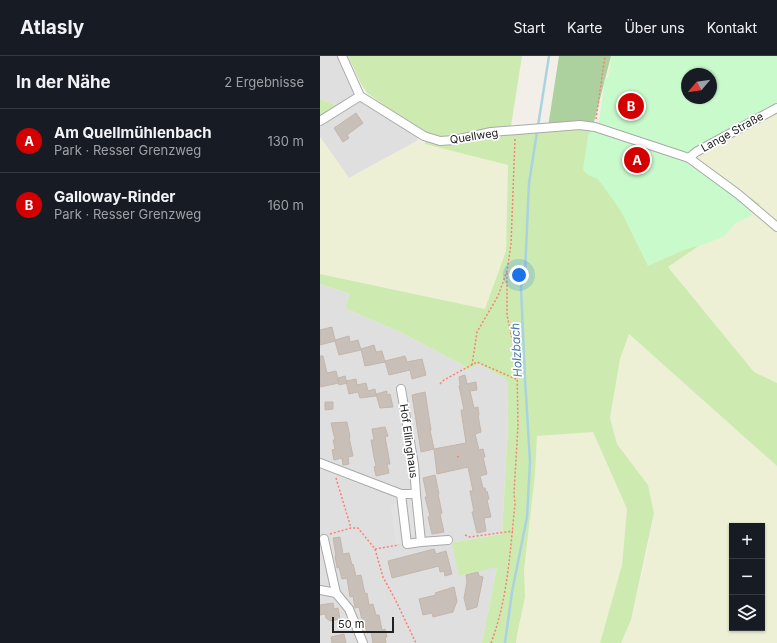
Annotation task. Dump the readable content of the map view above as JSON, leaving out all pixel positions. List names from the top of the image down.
{
  "streets": {
    "street": ["Lange Straße", "Quellweg", "Hof Ellinghaus"]
  },
  "crossings": [
    ["Lange Straße", "Quellweg"]
  ],
  "water": ["Holzbach"],
  "scale_bar": "50 m",
  "north": "bottom left",
  "page": {
    "header": "Atlasly",
    "nav": [
      "Start",
      "Karte",
      "Über uns",
      "Kontakt"
    ],
    "heading": ["In der Nähe", "2 Ergebnisse"],
    "pins": ["B", "A"],
    "list": [
      {
        "mark": "A",
        "name": "Am Quellmühlenbach",
        "note": "Park · Resser Grenzweg",
        "value": "130 m"
      },
      {
        "mark": "B",
        "name": "Galloway-Rinder",
        "note": "Park · Resser Grenzweg",
        "value": "160 m"
      }
    ],
    "map_buttons": ["+", "−"],
    "scale": "50 m"
  }
}
